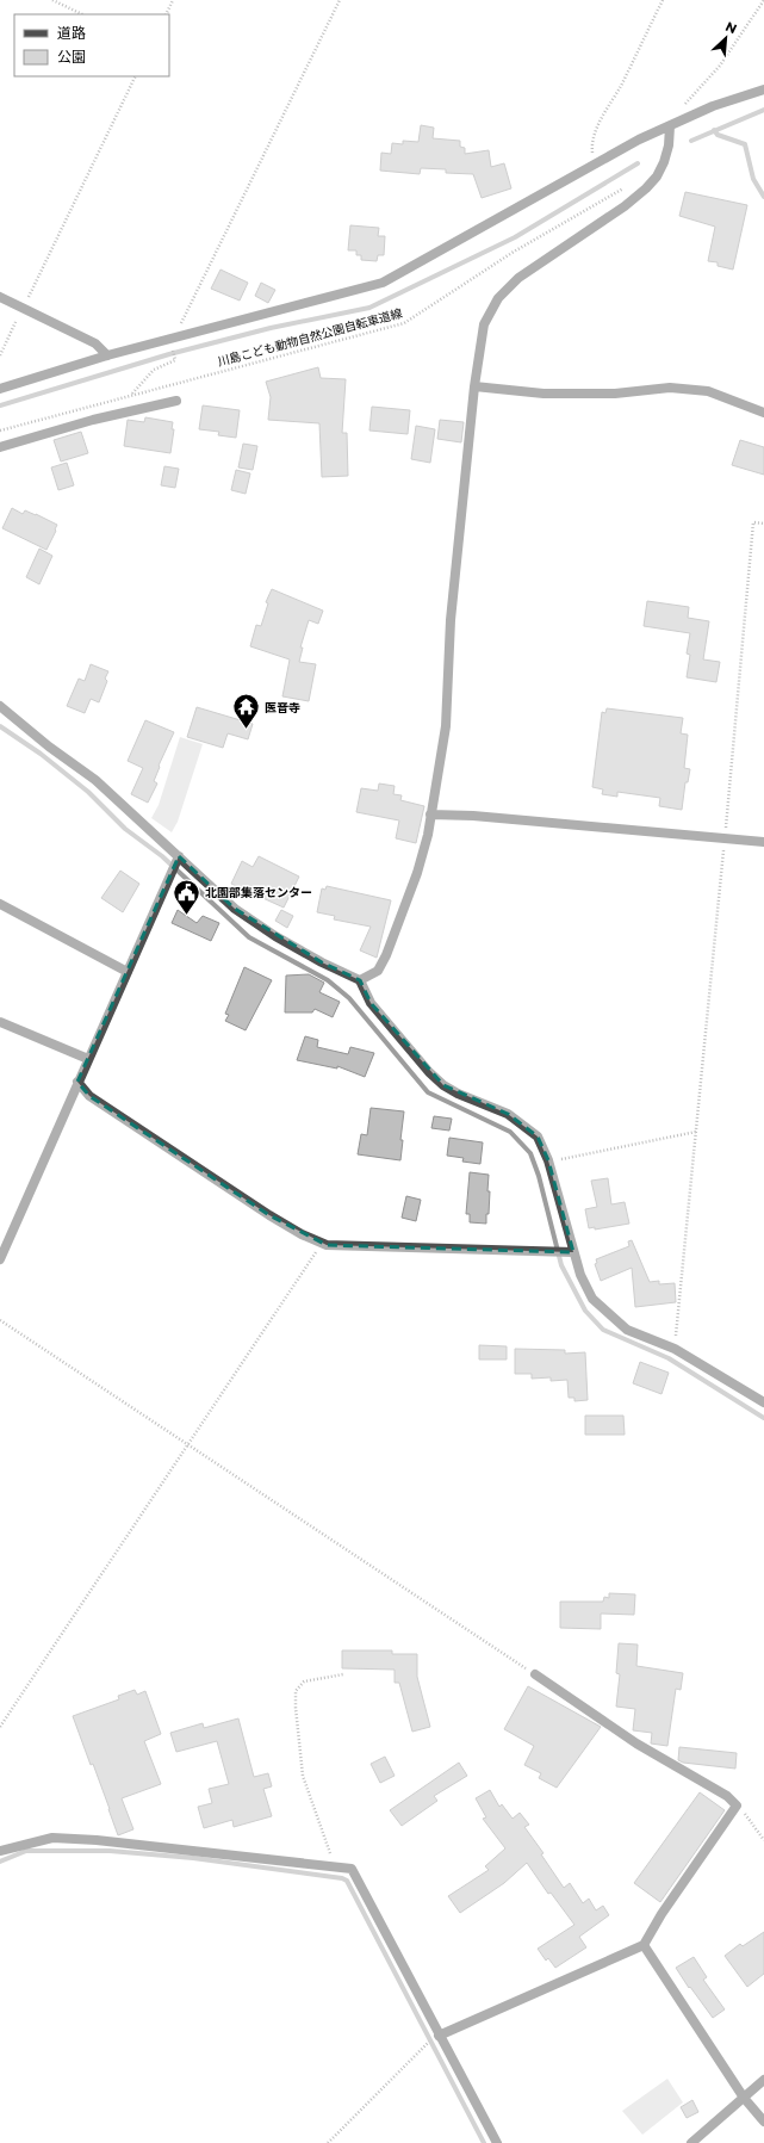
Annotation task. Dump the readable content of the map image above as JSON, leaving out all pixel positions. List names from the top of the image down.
{
  "streets": {
    "path": ["川島こども動物自然公園自転車道線"]
  },
  "places": {
    "temple": ["医音寺"],
    "public building": ["北園部集落センター"]
  },
  "legend": ["道路", "公園"],
  "north": "top right"
}
